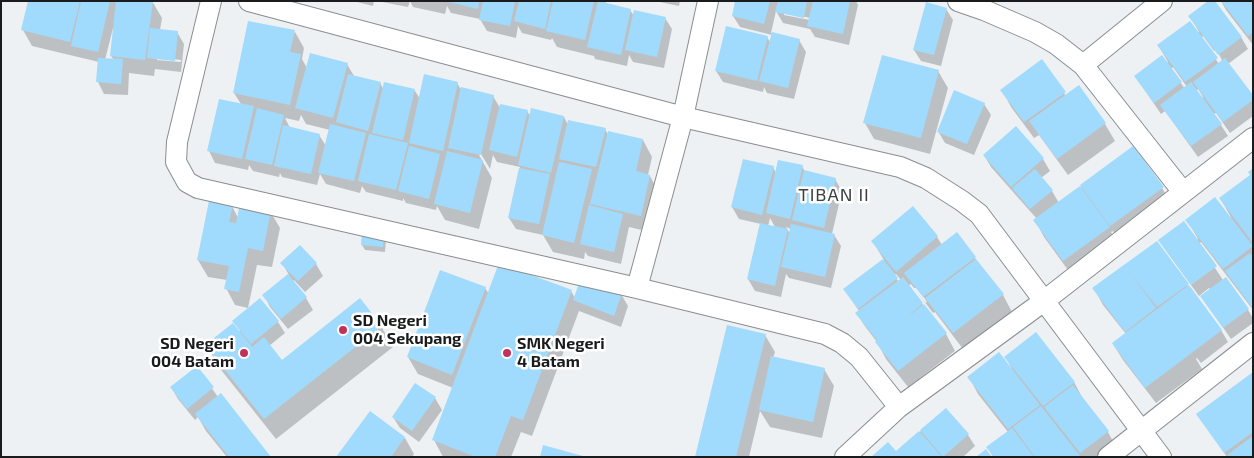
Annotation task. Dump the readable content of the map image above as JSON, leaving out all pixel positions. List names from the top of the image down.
{
  "districts": ["TIBAN II"],
  "places": ["SD Negeri 004 Sekupang", "SD Negeri 004 Batam", "SMK Negeri 4 Batam"]
}
